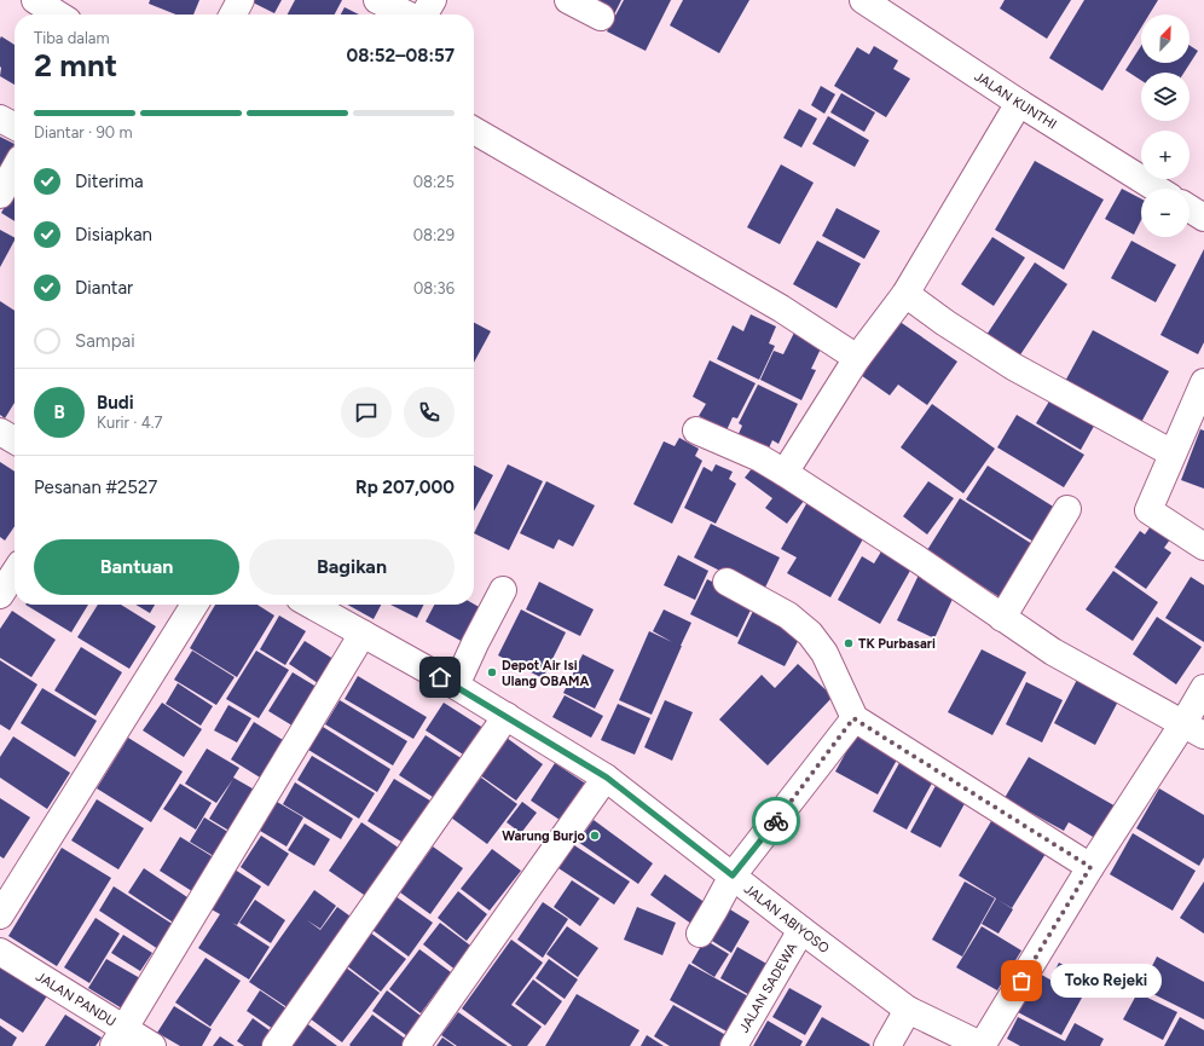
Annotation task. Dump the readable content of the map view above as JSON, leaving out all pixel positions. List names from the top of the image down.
{
  "streets": {
    "street": [
      "JALAN KUNTHI",
      "JALAN ABIYOSO",
      "JALAN SADEWA",
      "JALAN PANDU"
    ]
  },
  "crossings": [
    ["JALAN ABIYOSO", "JALAN SADEWA"]
  ],
  "places": [
    "TK Purbasari",
    "Depot Air Isi Ulang OBAMA",
    "Warung Burjo",
    "Toko Rejeki"
  ],
  "north": "top right",
  "page": {
    "map_buttons": ["+", "−"],
    "heading": ["2 mnt", "Tiba dalam", "08:52–08:57"],
    "panel": [
      "Budi",
      "Kurir · 4.7",
      "Pesanan #2527",
      "Rp 207,000"
    ],
    "bar": "Diantar · 90 m",
    "list": [
      ["Diterima", "08:25"],
      ["Disiapkan", "08:29"],
      ["Diantar", "08:36"],
      "Sampai"
    ],
    "round": "B",
    "buttons": ["Bantuan", "Bagikan"],
    "bubble": "Toko Rejeki"
  }
}
